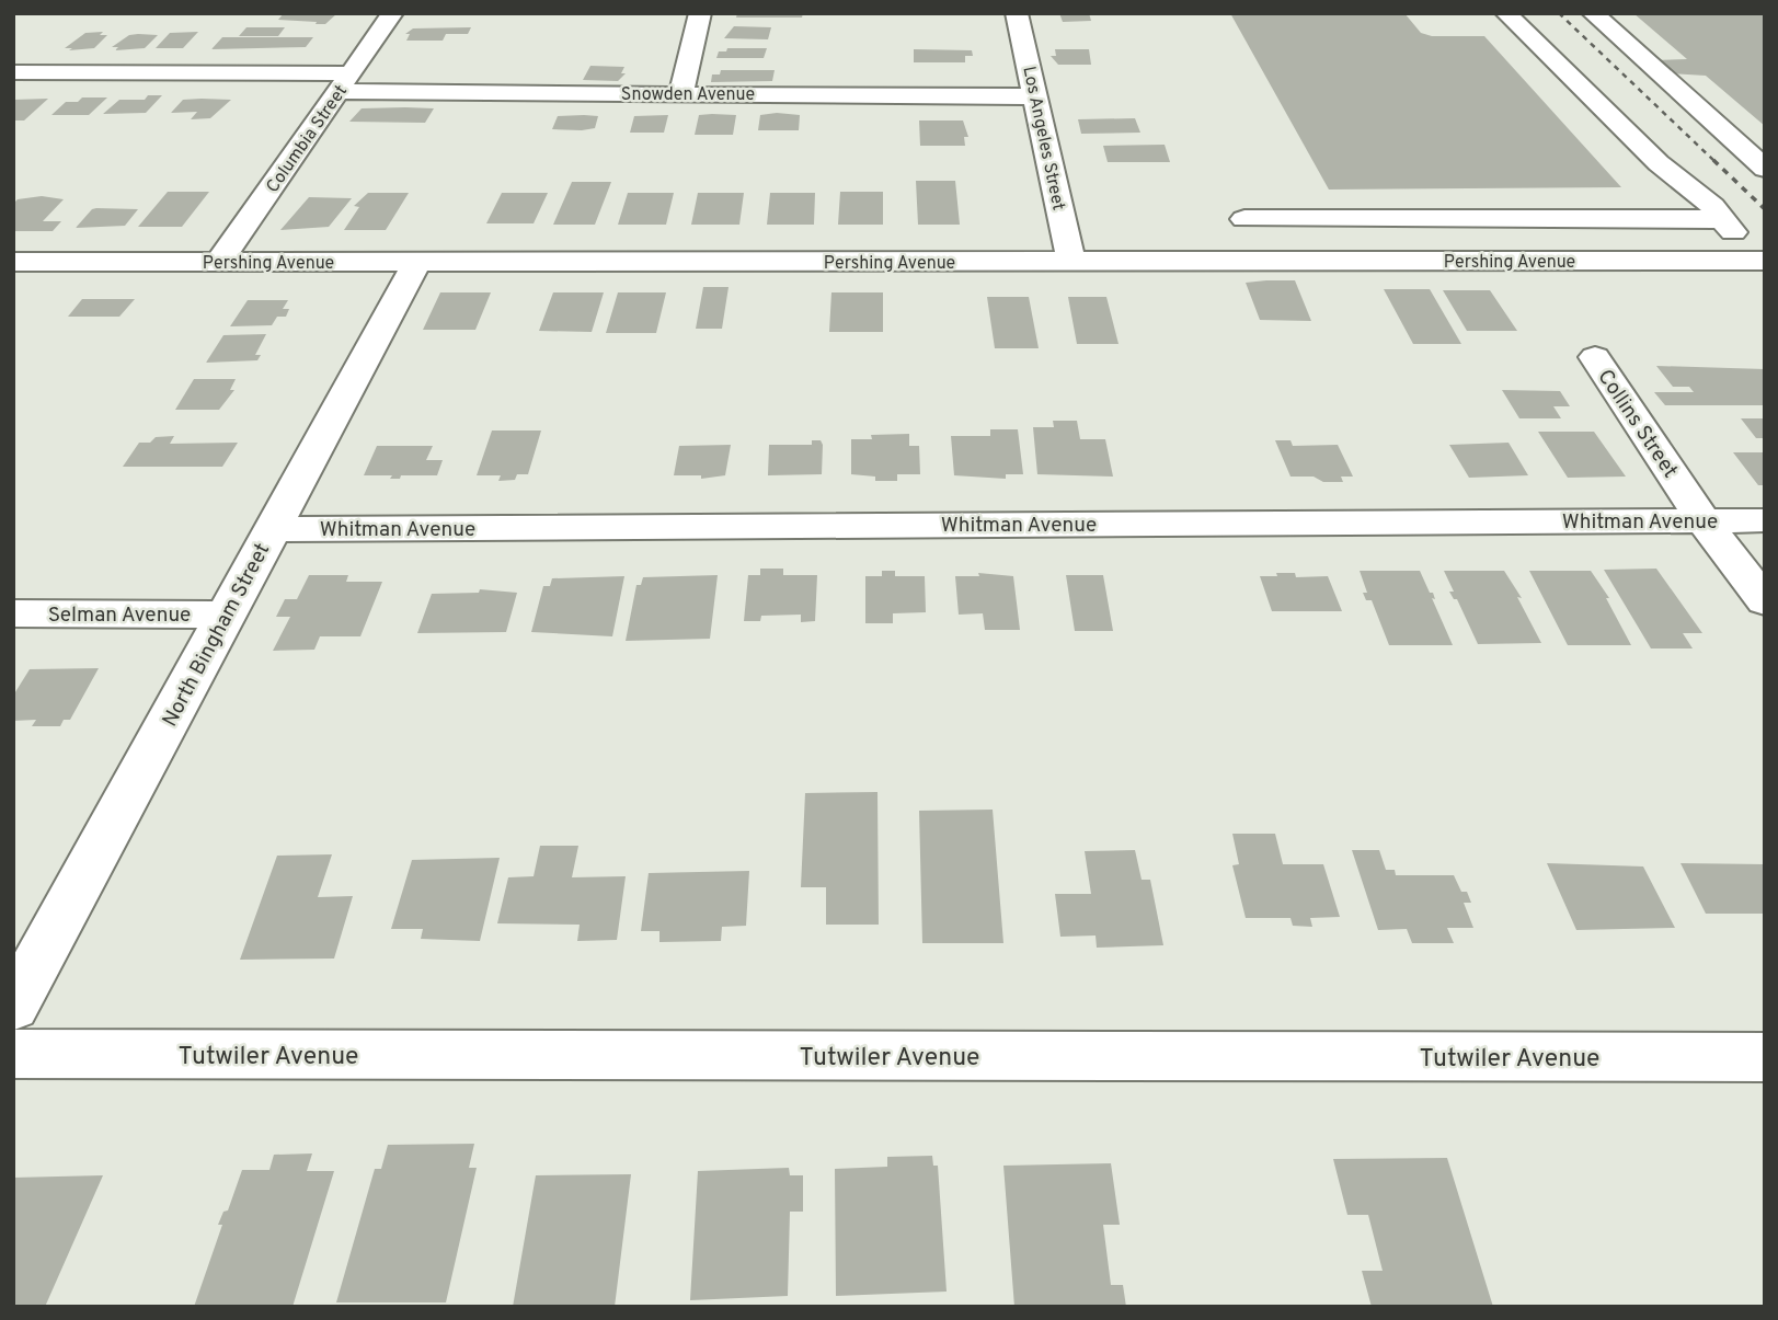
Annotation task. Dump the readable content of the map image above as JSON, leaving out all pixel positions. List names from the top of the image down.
{
  "streets": {
    "street": [
      "Snowden Avenue",
      "Columbia Street",
      "Los Angeles Street",
      "Pershing Avenue",
      "Collins Street",
      "Whitman Avenue",
      "Selman Avenue",
      "North Bingham Street",
      "Tutwiler Avenue"
    ]
  },
  "crossings": [
    ["Snowden Avenue", "Columbia Street"],
    ["Snowden Avenue", "Los Angeles Street"],
    ["Columbia Street", "Pershing Avenue"],
    ["Los Angeles Street", "Pershing Avenue"],
    ["Pershing Avenue", "North Bingham Street"],
    ["Collins Street", "Whitman Avenue"],
    ["Whitman Avenue", "North Bingham Street"],
    ["Selman Avenue", "North Bingham Street"]
  ]
}
